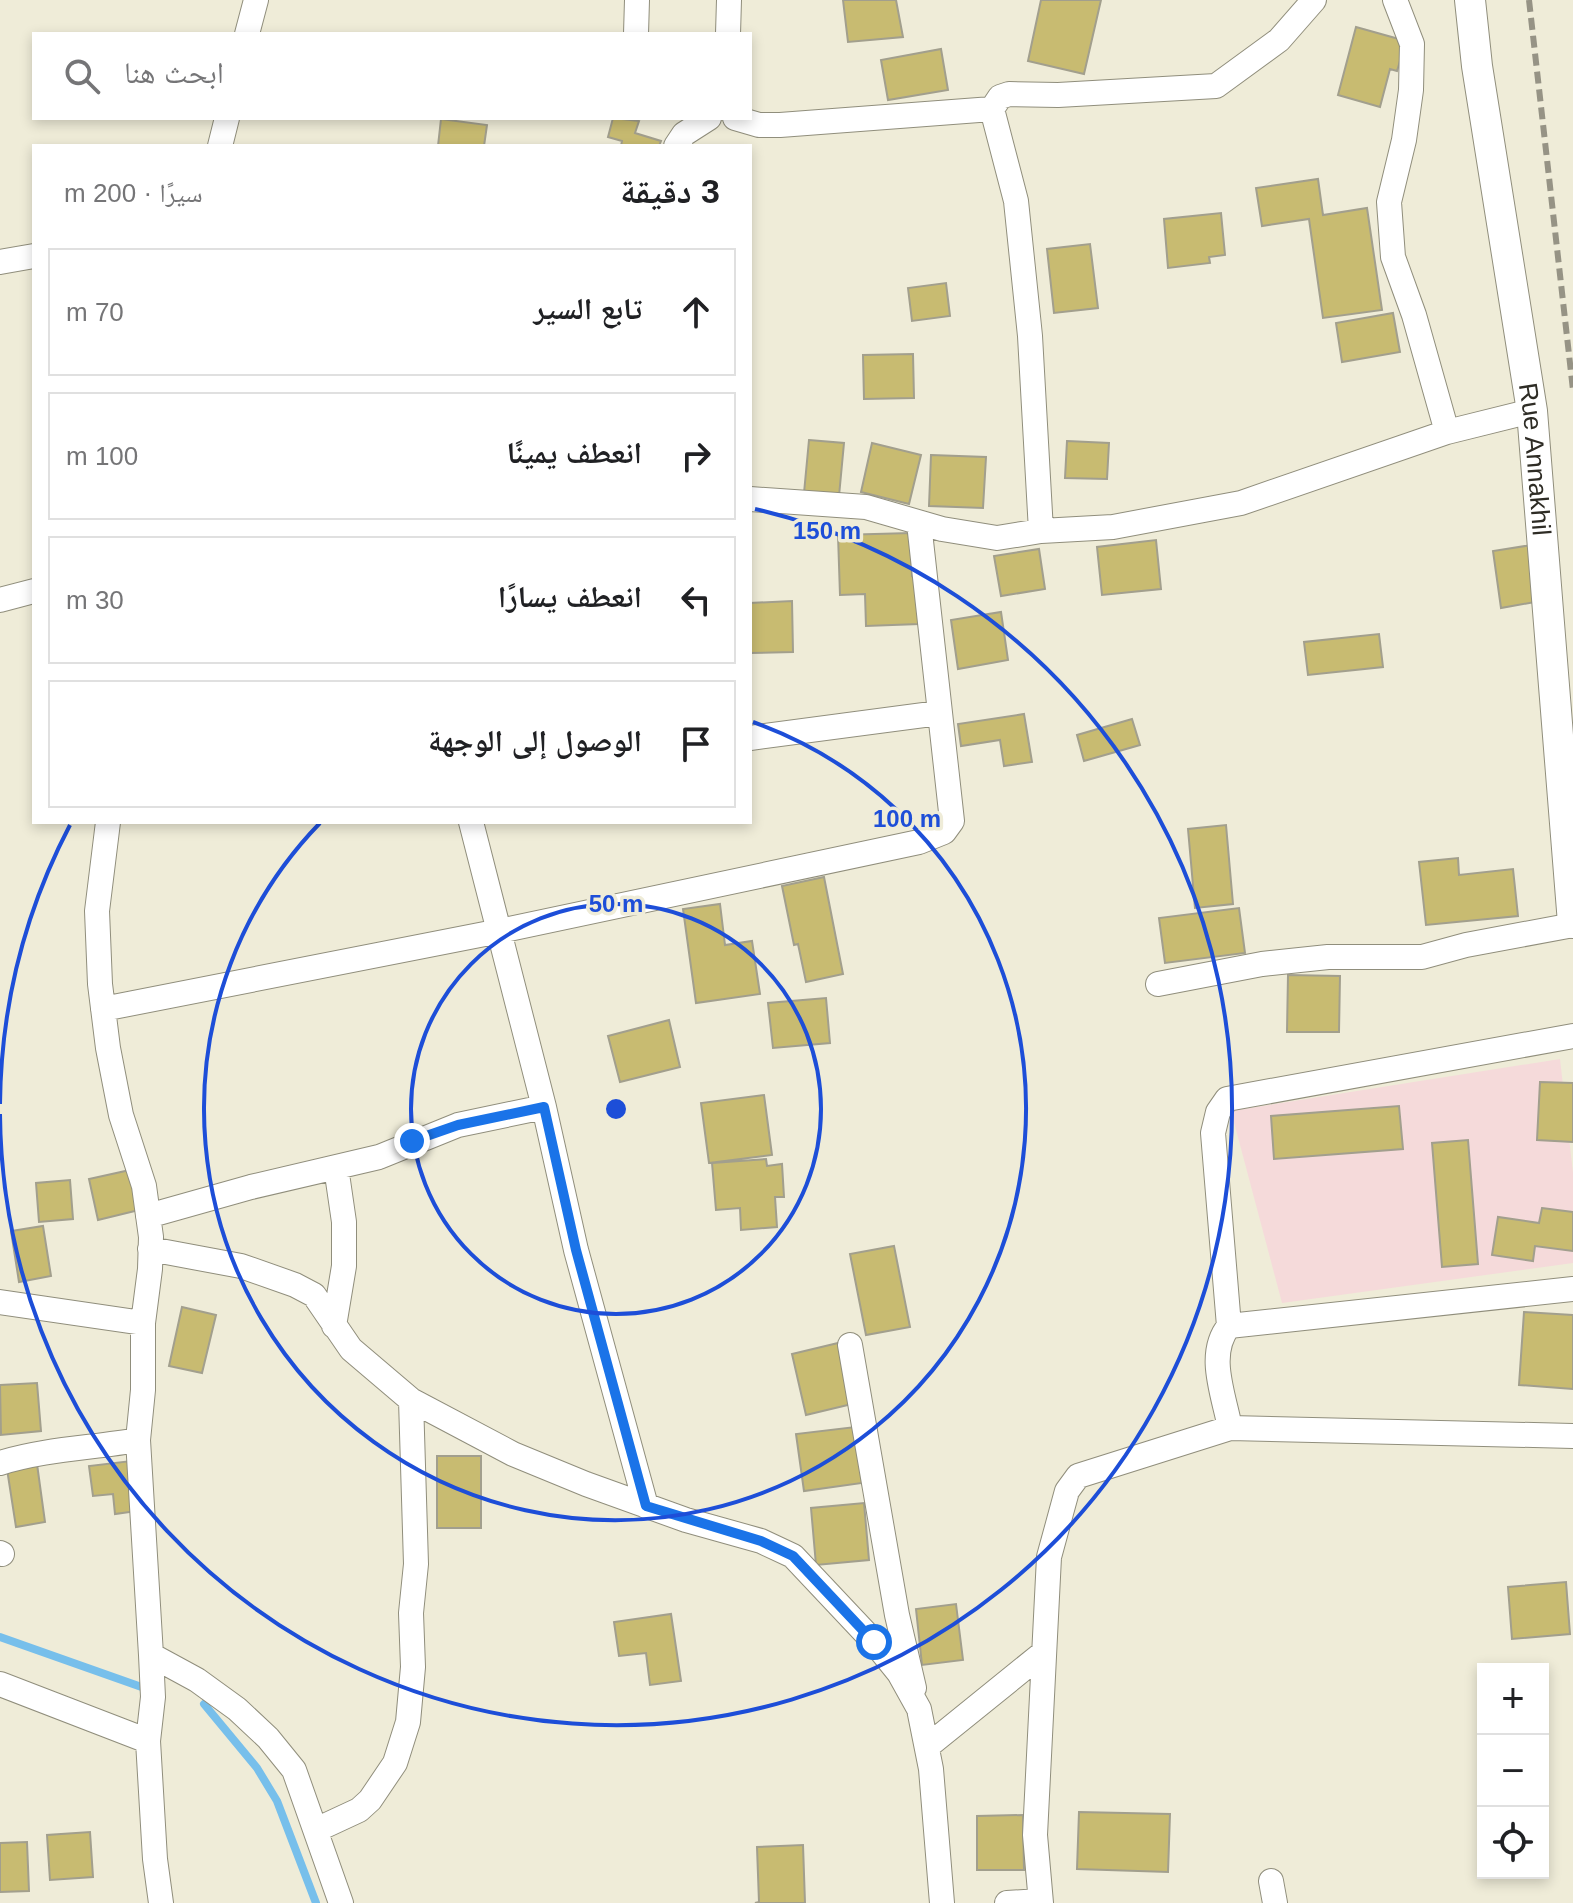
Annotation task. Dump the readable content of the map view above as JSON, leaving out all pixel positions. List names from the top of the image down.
{
  "streets": {
    "street": ["Rue Annakhil"]
  },
  "page": {
    "search": "ابحث هنا",
    "heading": ["3 دقيقة", "سيرًا · 200 m"],
    "list": [
      ["تابع السير", "70 m"],
      ["انعطف يمينًا", "100 m"],
      ["انعطف يسارًا", "30 m"],
      "الوصول إلى الوجهة"
    ],
    "map_buttons": ["+", "−"]
  },
  "rings": ["150 m", "100 m", "50 m"]
}
